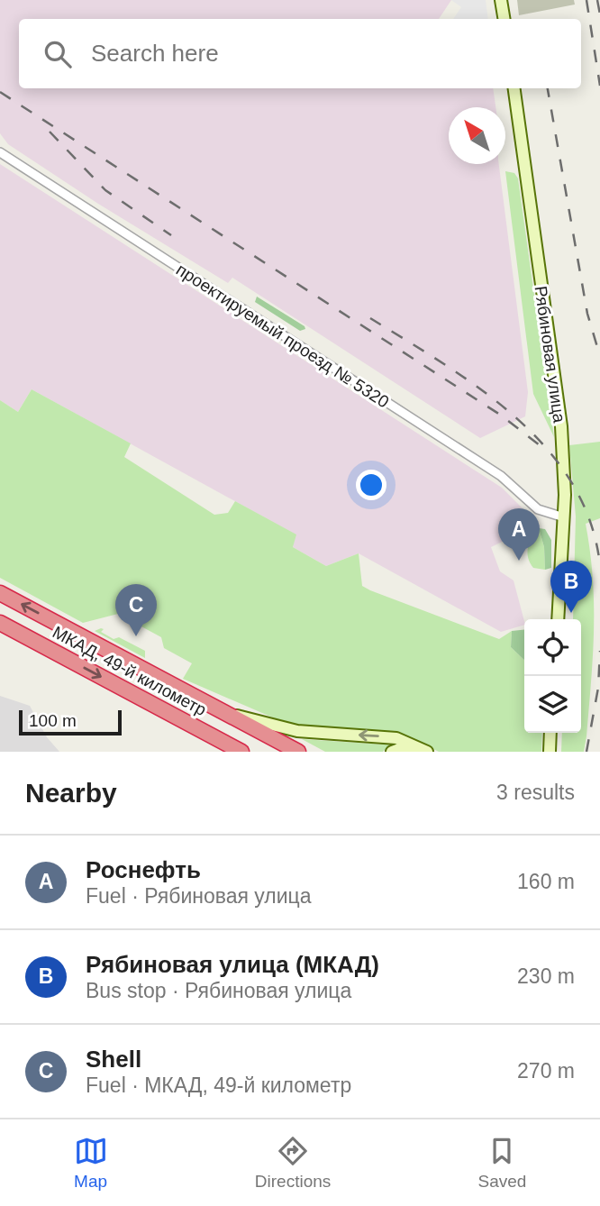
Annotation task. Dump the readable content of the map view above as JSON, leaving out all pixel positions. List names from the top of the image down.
{
  "streets": {
    "highway": ["МКАД, 49-й километр"],
    "street": ["проектируемый проезд № 5320", "Рябиновая улица"]
  },
  "crossings": [
    ["проектируемый проезд № 5320", "Рябиновая улица"]
  ],
  "scale_bar": "100 m",
  "north": "top left",
  "page": {
    "search": "Search here",
    "pins": ["A", "B", "C"],
    "scale": "100 m",
    "heading": ["Nearby", "3 results"],
    "list": [
      {
        "mark": "A",
        "name": "Роснефть",
        "note": "Fuel · Рябиновая улица",
        "value": "160 m"
      },
      {
        "mark": "B",
        "name": "Рябиновая улица (МКАД)",
        "note": "Bus stop · Рябиновая улица",
        "value": "230 m"
      },
      {
        "mark": "C",
        "name": "Shell",
        "note": "Fuel · МКАД, 49-й километр",
        "value": "270 m"
      }
    ],
    "nav": ["Map", "Directions", "Saved"]
  }
}
